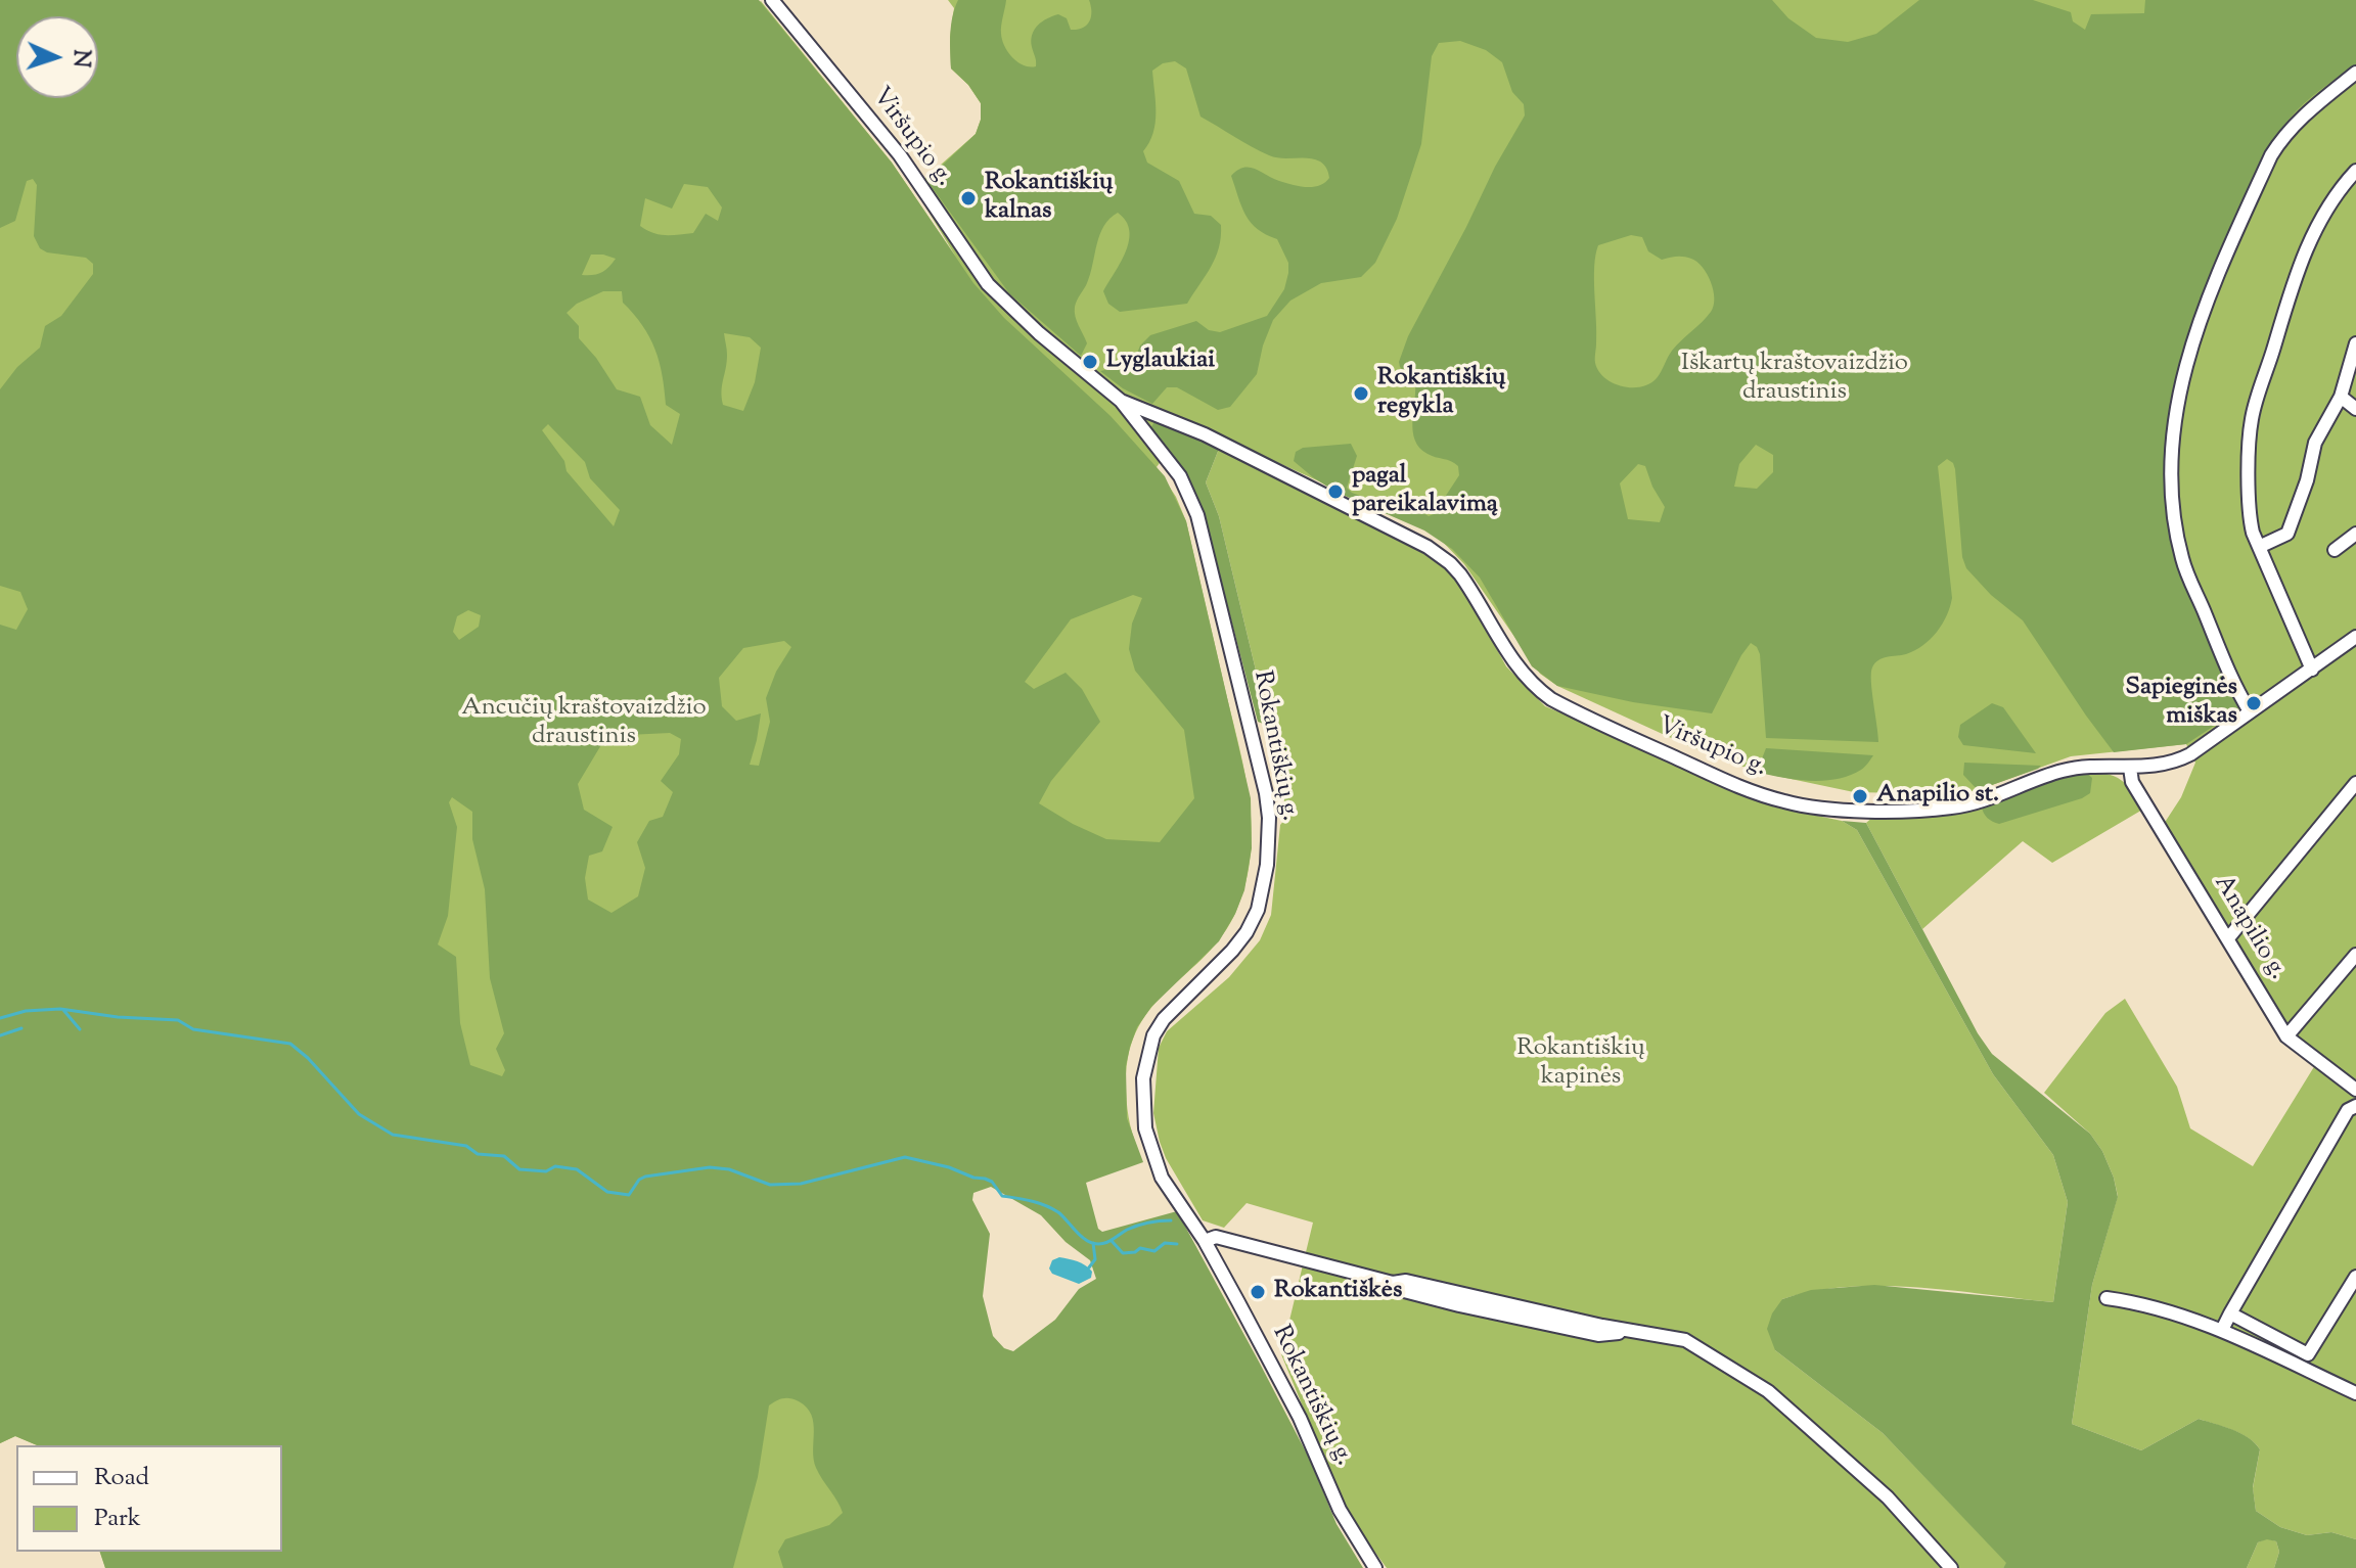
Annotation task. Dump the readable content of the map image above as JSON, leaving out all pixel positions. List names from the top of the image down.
{
  "streets": {
    "street": ["Viršupio g.", "Rokantiškių g.", "Anapilio g."]
  },
  "crossings": [
    ["Viršupio g.", "Rokantiškių g."],
    ["Viršupio g.", "Anapilio g."]
  ],
  "parks": ["Iškartų kraštovaizdžio draustinis", "Ancučių kraštovaizdžio draustinis", "Rokantiškių kapinės"],
  "places": [
    "Rokantiškių kalnas",
    "Lyglaukiai",
    "Rokantiškių regykla",
    "pagal pareikalavimą",
    "Sapieginės miškas",
    "Anapilio st.",
    "Rokantiškės"
  ],
  "legend": ["Road", "Park"],
  "north": "right"
}
